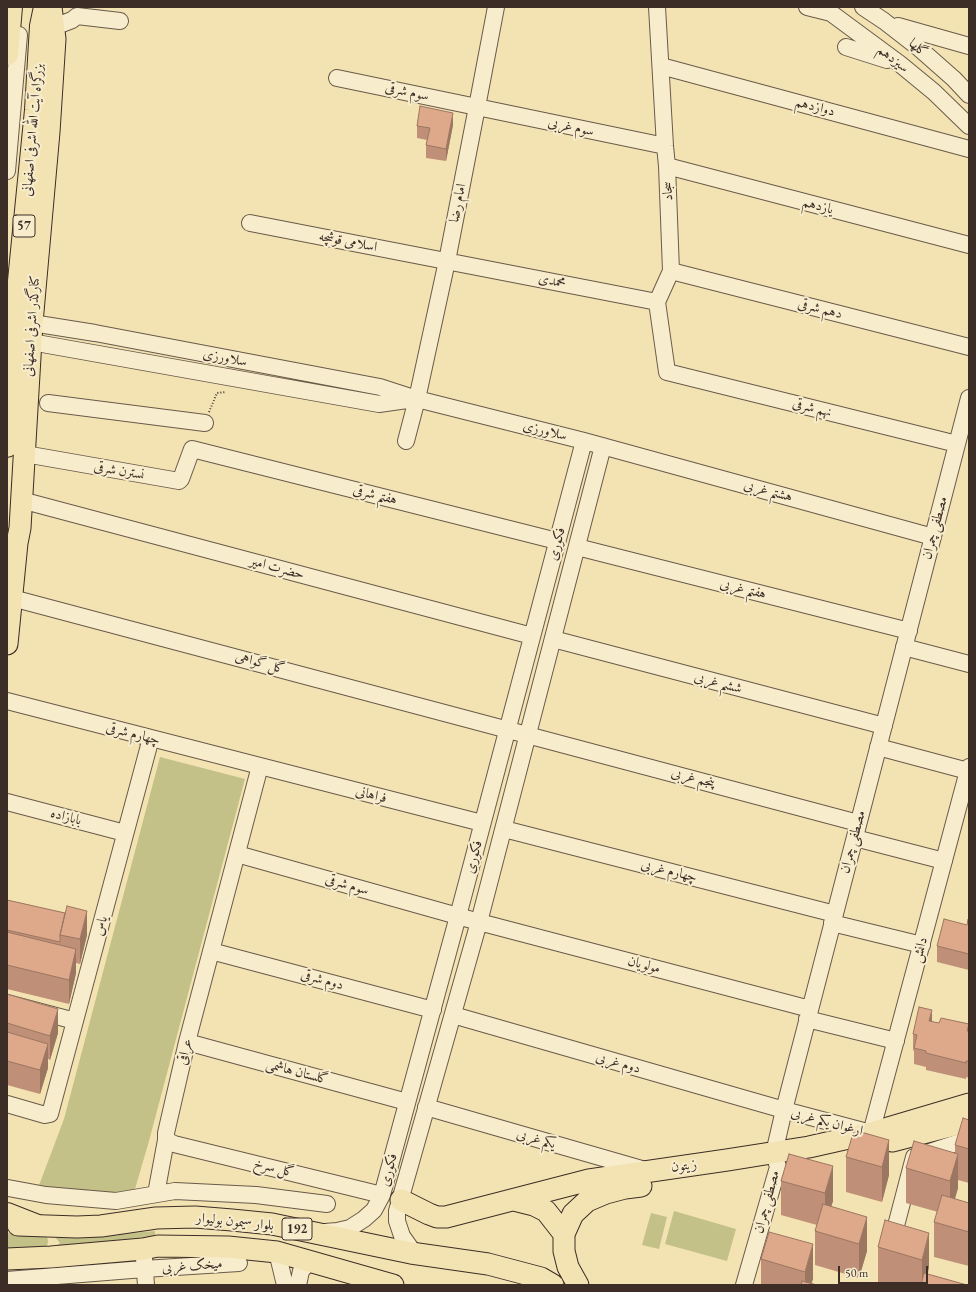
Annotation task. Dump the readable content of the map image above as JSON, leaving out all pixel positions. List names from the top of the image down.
{
  "streets": {
    "highway": ["بزرگراه آیت الله اشرفی اصفهانی", "57"],
    "main road": [
      "کنارگذر اشرفی اصفهانی",
      "زیتون",
      "بلوار سیمون بولیوار",
      "192"
    ],
    "street": [
      "گلها",
      "سیزدهم",
      "سوم شرقی",
      "دوازدهم",
      "سوم غربی",
      "سجاد",
      "امام رضا",
      "یازدهم",
      "اسلامی قوشچه",
      "محمدی",
      "دهم شرقی",
      "سلاورزی",
      "نهم شرقی",
      "نسترن شرقی",
      "هشتم غربی",
      "هفتم شرقی",
      "مصطفی چمران",
      "فکوری",
      "حضرت امیر",
      "هفتم غربی",
      "گل گواهی",
      "ششم غربی",
      "چهارم شرقی",
      "پنجم غربی",
      "فراهانی",
      "بابازاده",
      "چهارم غربی",
      "یاس",
      "دانش",
      "مولویان",
      "دوم شرقی",
      "عراقی",
      "دوم غربی",
      "گلستان هاشمی",
      "ارغوان یکم غربی",
      "یکم غربی",
      "گل سرخ",
      "میخک غربی"
    ]
  },
  "crossings": [
    ["سوم شرقی", "سوم غربی"],
    ["سوم شرقی", "امام رضا"],
    ["سوم شرقی", "فکوری"],
    ["سوم شرقی", "مولویان"],
    ["سوم شرقی", "عراقی"],
    ["دوازدهم", "سجاد"],
    ["سوم غربی", "سجاد"],
    ["سوم غربی", "امام رضا"],
    ["بزرگراه آیت الله اشرفی اصفهانی", "کنارگذر اشرفی اصفهانی"],
    ["بزرگراه آیت الله اشرفی اصفهانی", "نسترن شرقی"],
    ["سجاد", "یازدهم"],
    ["سجاد", "محمدی"],
    ["سجاد", "دهم شرقی"],
    ["سجاد", "نهم شرقی"],
    ["امام رضا", "اسلامی قوشچه"],
    ["امام رضا", "محمدی"],
    ["امام رضا", "سلاورزی"],
    ["اسلامی قوشچه", "محمدی"],
    ["محمدی", "نهم شرقی"],
    ["کنارگذر اشرفی اصفهانی", "سلاورزی"],
    ["کنارگذر اشرفی اصفهانی", "نسترن شرقی"],
    ["کنارگذر اشرفی اصفهانی", "حضرت امیر"],
    ["کنارگذر اشرفی اصفهانی", "گل گواهی"],
    ["سلاورزی", "هشتم غربی"],
    ["سلاورزی", "فکوری"],
    ["نهم شرقی", "مصطفی چمران"],
    ["نسترن شرقی", "هفتم شرقی"],
    ["هشتم غربی", "مصطفی چمران"],
    ["هشتم غربی", "فکوری"],
    ["هفتم شرقی", "فکوری"],
    ["مصطفی چمران", "هفتم غربی"],
    ["مصطفی چمران", "ششم غربی"],
    ["مصطفی چمران", "پنجم غربی"],
    ["مصطفی چمران", "چهارم غربی"],
    ["مصطفی چمران", "مولویان"],
    ["مصطفی چمران", "دوم غربی"],
    ["مصطفی چمران", "ارغوان یکم غربی"],
    ["مصطفی چمران", "زیتون"],
    ["فکوری", "حضرت امیر"],
    ["فکوری", "هفتم غربی"],
    ["فکوری", "گل گواهی"],
    ["فکوری", "ششم غربی"],
    ["فکوری", "پنجم غربی"],
    ["فکوری", "فراهانی"],
    ["فکوری", "چهارم غربی"],
    ["فکوری", "مولویان"],
    ["فکوری", "دوم شرقی"],
    ["فکوری", "دوم غربی"],
    ["فکوری", "گلستان هاشمی"],
    ["فکوری", "یکم غربی"],
    ["فکوری", "زیتون"],
    ["فکوری", "گل سرخ"],
    ["فکوری", "بلوار سیمون بولیوار"],
    ["گل گواهی", "پنجم غربی"],
    ["چهارم شرقی", "فراهانی"],
    ["چهارم شرقی", "یاس"],
    ["چهارم شرقی", "عراقی"],
    ["پنجم غربی", "دانش"],
    ["فراهانی", "عراقی"],
    ["بابازاده", "یاس"],
    ["چهارم غربی", "دانش"],
    ["دانش", "مولویان"],
    ["دانش", "ارغوان یکم غربی"],
    ["دانش", "زیتون"],
    ["دوم شرقی", "عراقی"],
    ["عراقی", "گلستان هاشمی"],
    ["عراقی", "گل سرخ"],
    ["دوم غربی", "ارغوان یکم غربی"],
    ["ارغوان یکم غربی", "زیتون"],
    ["یکم غربی", "زیتون"],
    ["زیتون", "گل سرخ"],
    ["بلوار سیمون بولیوار", "میخک غربی"]
  ],
  "scale_bar": "50 m"
}
